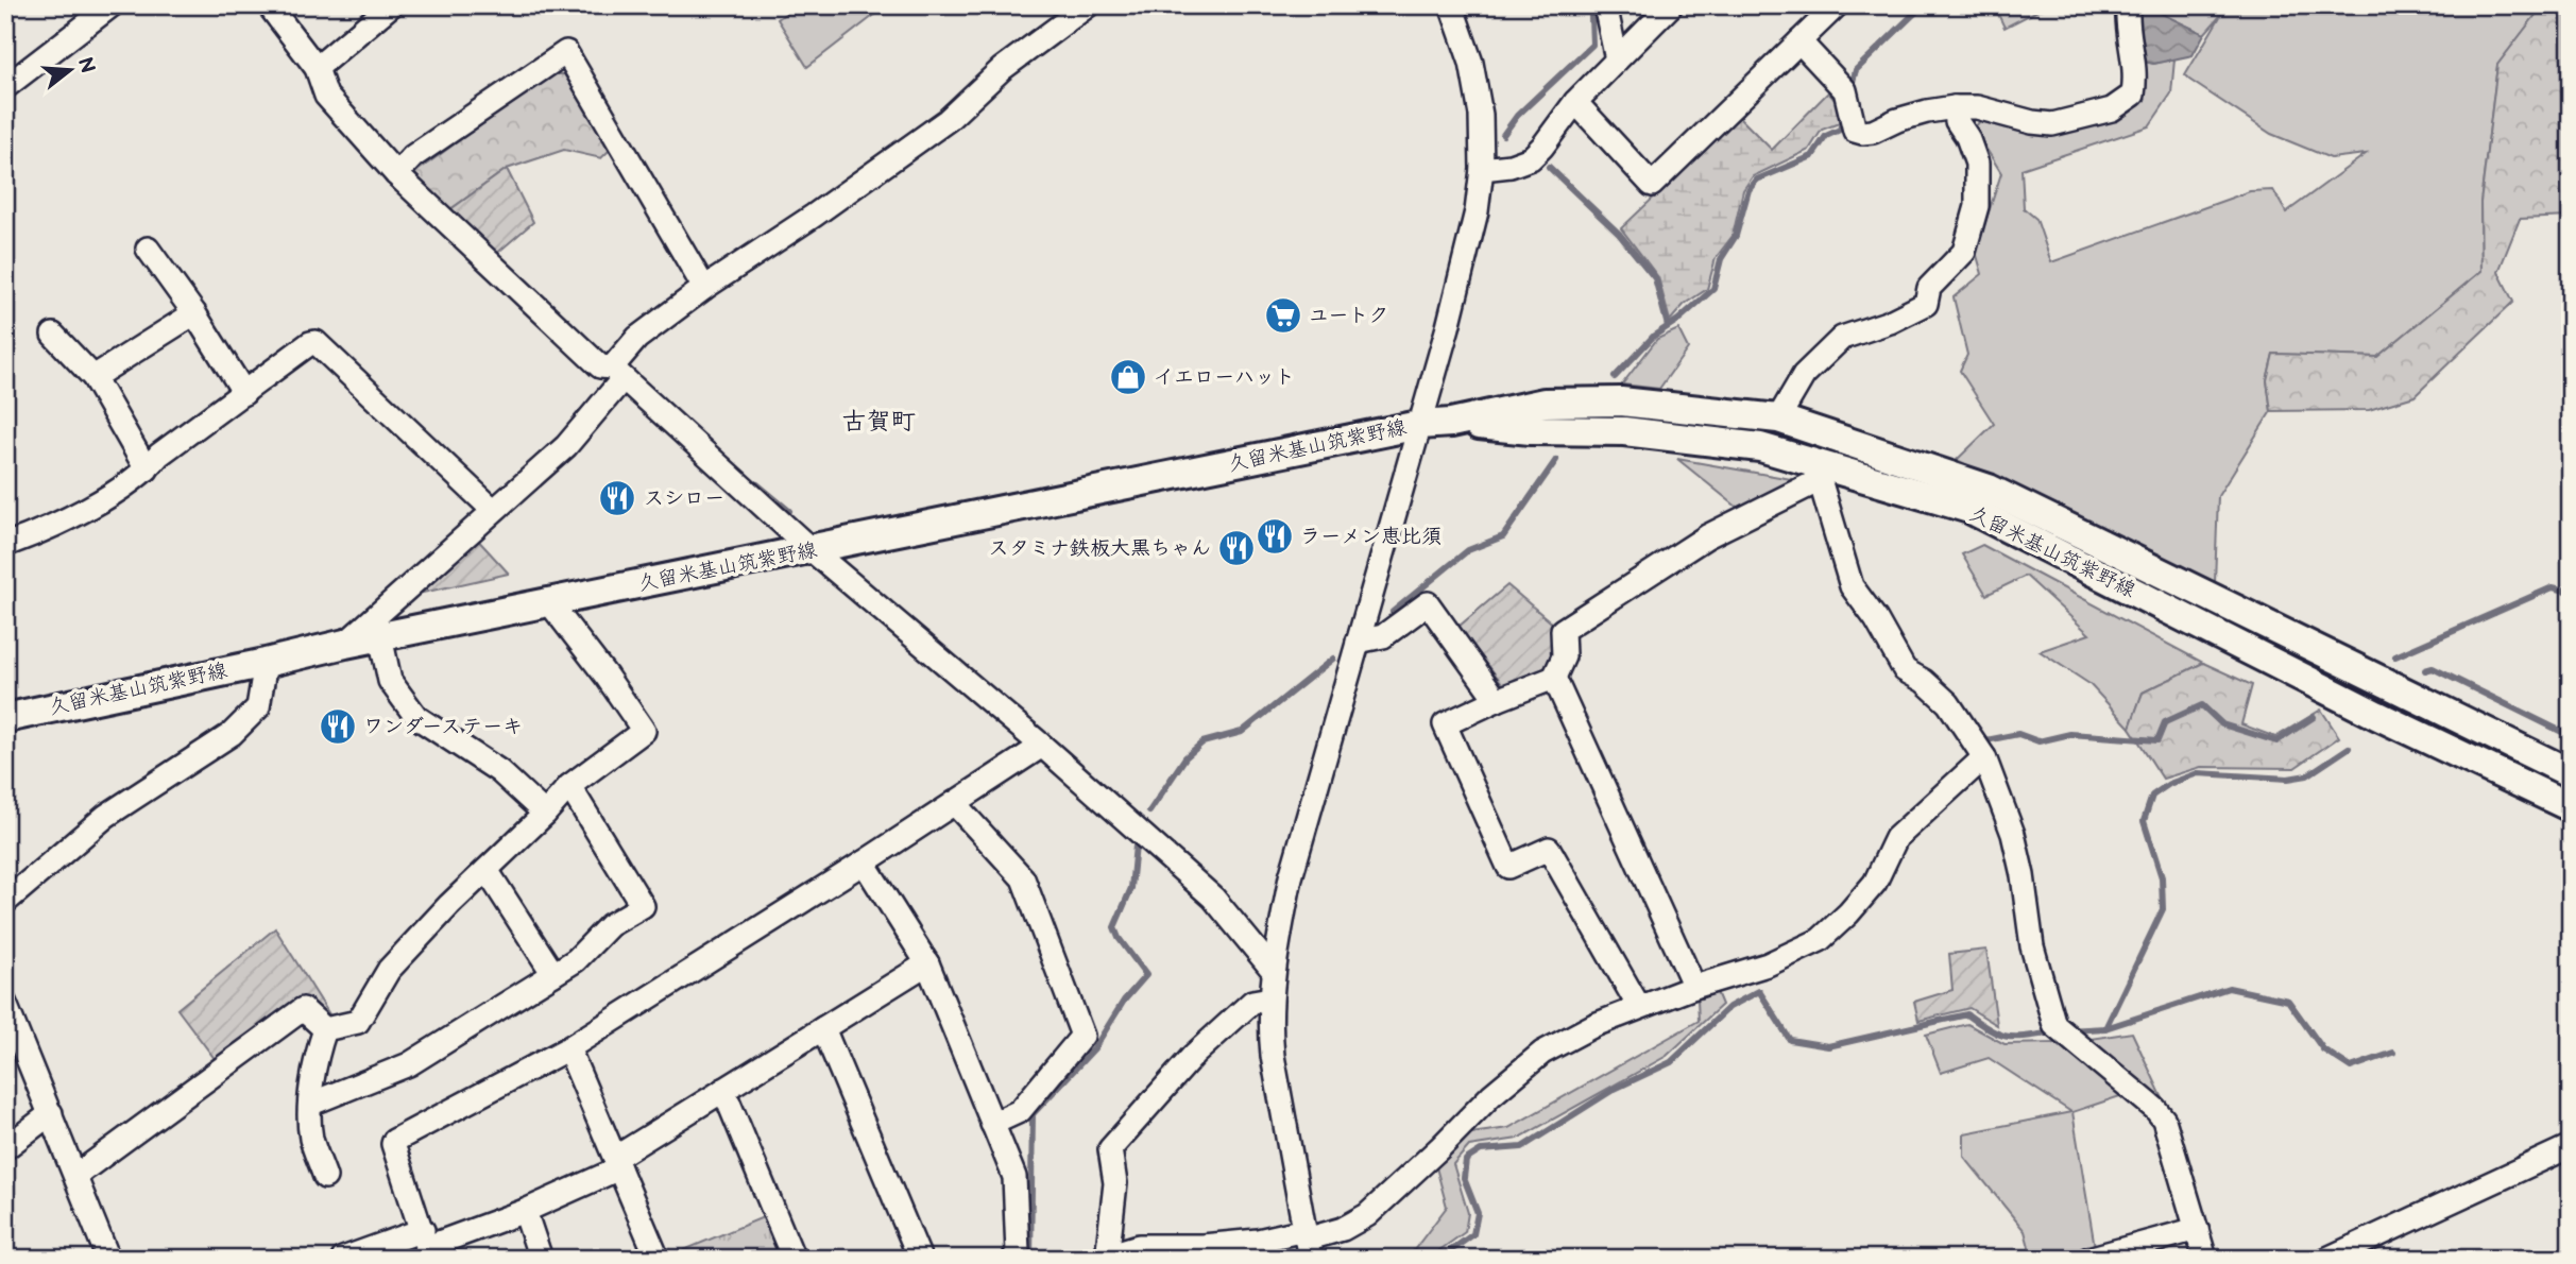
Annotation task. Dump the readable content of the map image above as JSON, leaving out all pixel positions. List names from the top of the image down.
{
  "streets": {
    "main road": ["久留米基山筑紫野線"]
  },
  "districts": ["古賀町"],
  "places": {
    "supermarket": ["ユートク"],
    "shop": ["イエローハット"],
    "restaurant": [
      "スシロー",
      "ラーメン恵比須",
      "スタミナ鉄板大黒ちゃん",
      "ワンダーステーキ"
    ]
  },
  "north": "right"
}
